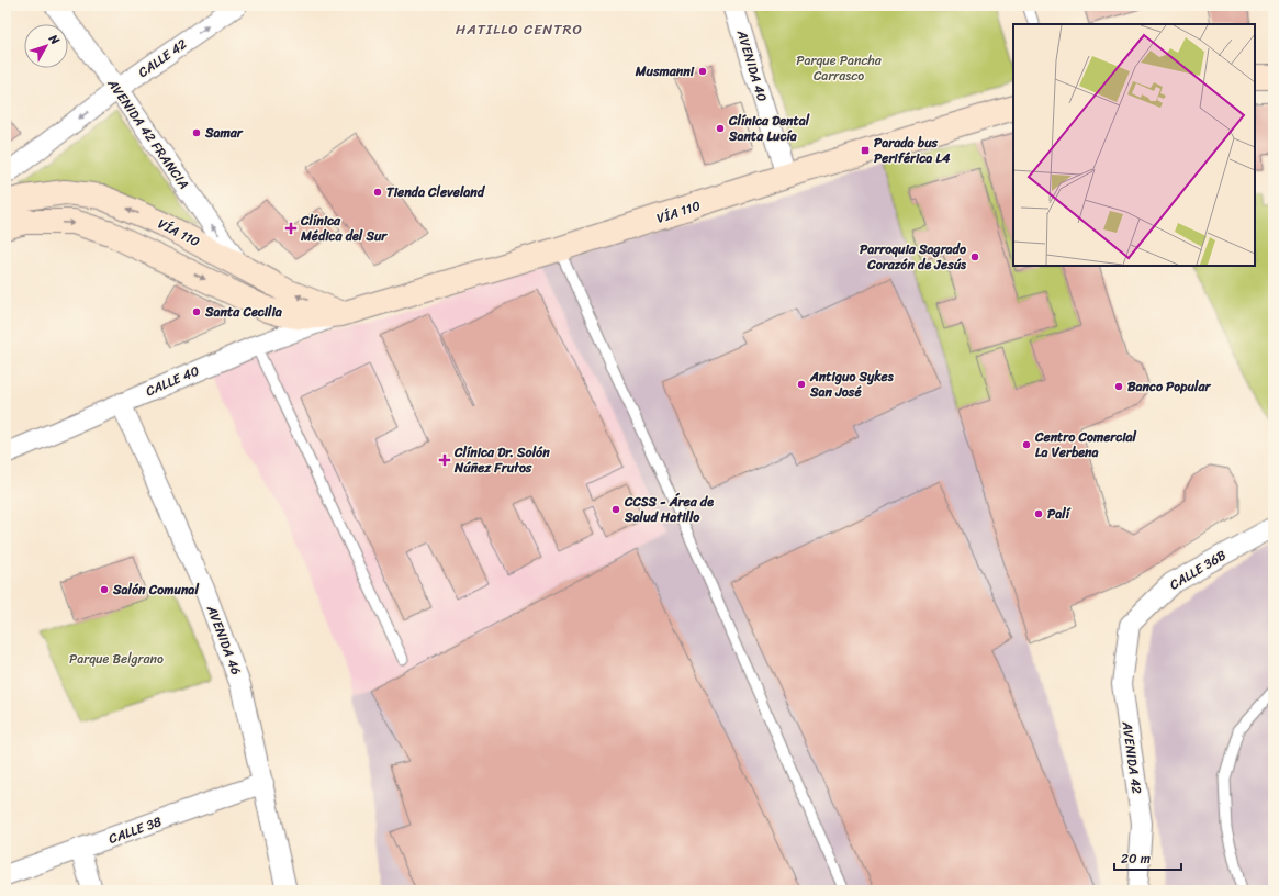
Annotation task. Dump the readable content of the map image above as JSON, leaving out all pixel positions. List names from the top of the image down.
{
  "streets": {
    "main road": ["VÍA 110"],
    "street": [
      "CALLE 42",
      "AVENIDA 40",
      "AVENIDA 42 FRANCIA",
      "CALLE 40",
      "CALLE 36B",
      "AVENIDA 46",
      "AVENIDA 42",
      "CALLE 38"
    ]
  },
  "crossings": [
    ["CALLE 42", "AVENIDA 42 FRANCIA"],
    ["AVENIDA 40", "VÍA 110"],
    ["AVENIDA 42 FRANCIA", "VÍA 110"],
    ["VÍA 110", "CALLE 40"],
    ["CALLE 40", "AVENIDA 46"],
    ["CALLE 36B", "AVENIDA 42"],
    ["AVENIDA 46", "CALLE 38"]
  ],
  "one_way": ["AVENIDA 42 FRANCIA"],
  "districts": ["HATILLO CENTRO"],
  "parks": ["Parque Pancha Carrasco", "Parque Belgrano"],
  "places": {
    "other": [
      "Musmanni",
      "Clínica Dental Santa Lucía",
      "Samar",
      "Tienda Cleveland",
      "Parroquia Sagrado Corazón de Jesús",
      "Santa Cecilia",
      "Antiguo Sykes San José",
      "Banco Popular",
      "Centro Comercial La Verbena",
      "CCSS - Área de Salud Hatillo",
      "Palí",
      "Salón Comunal"
    ],
    "transit": ["Parada bus Periférica L4"],
    "health": ["Clínica Médica del Sur", "Clínica Dr. Solón Núñez Frutos"]
  },
  "scale_bar": "20 m",
  "north": "top right"
}
